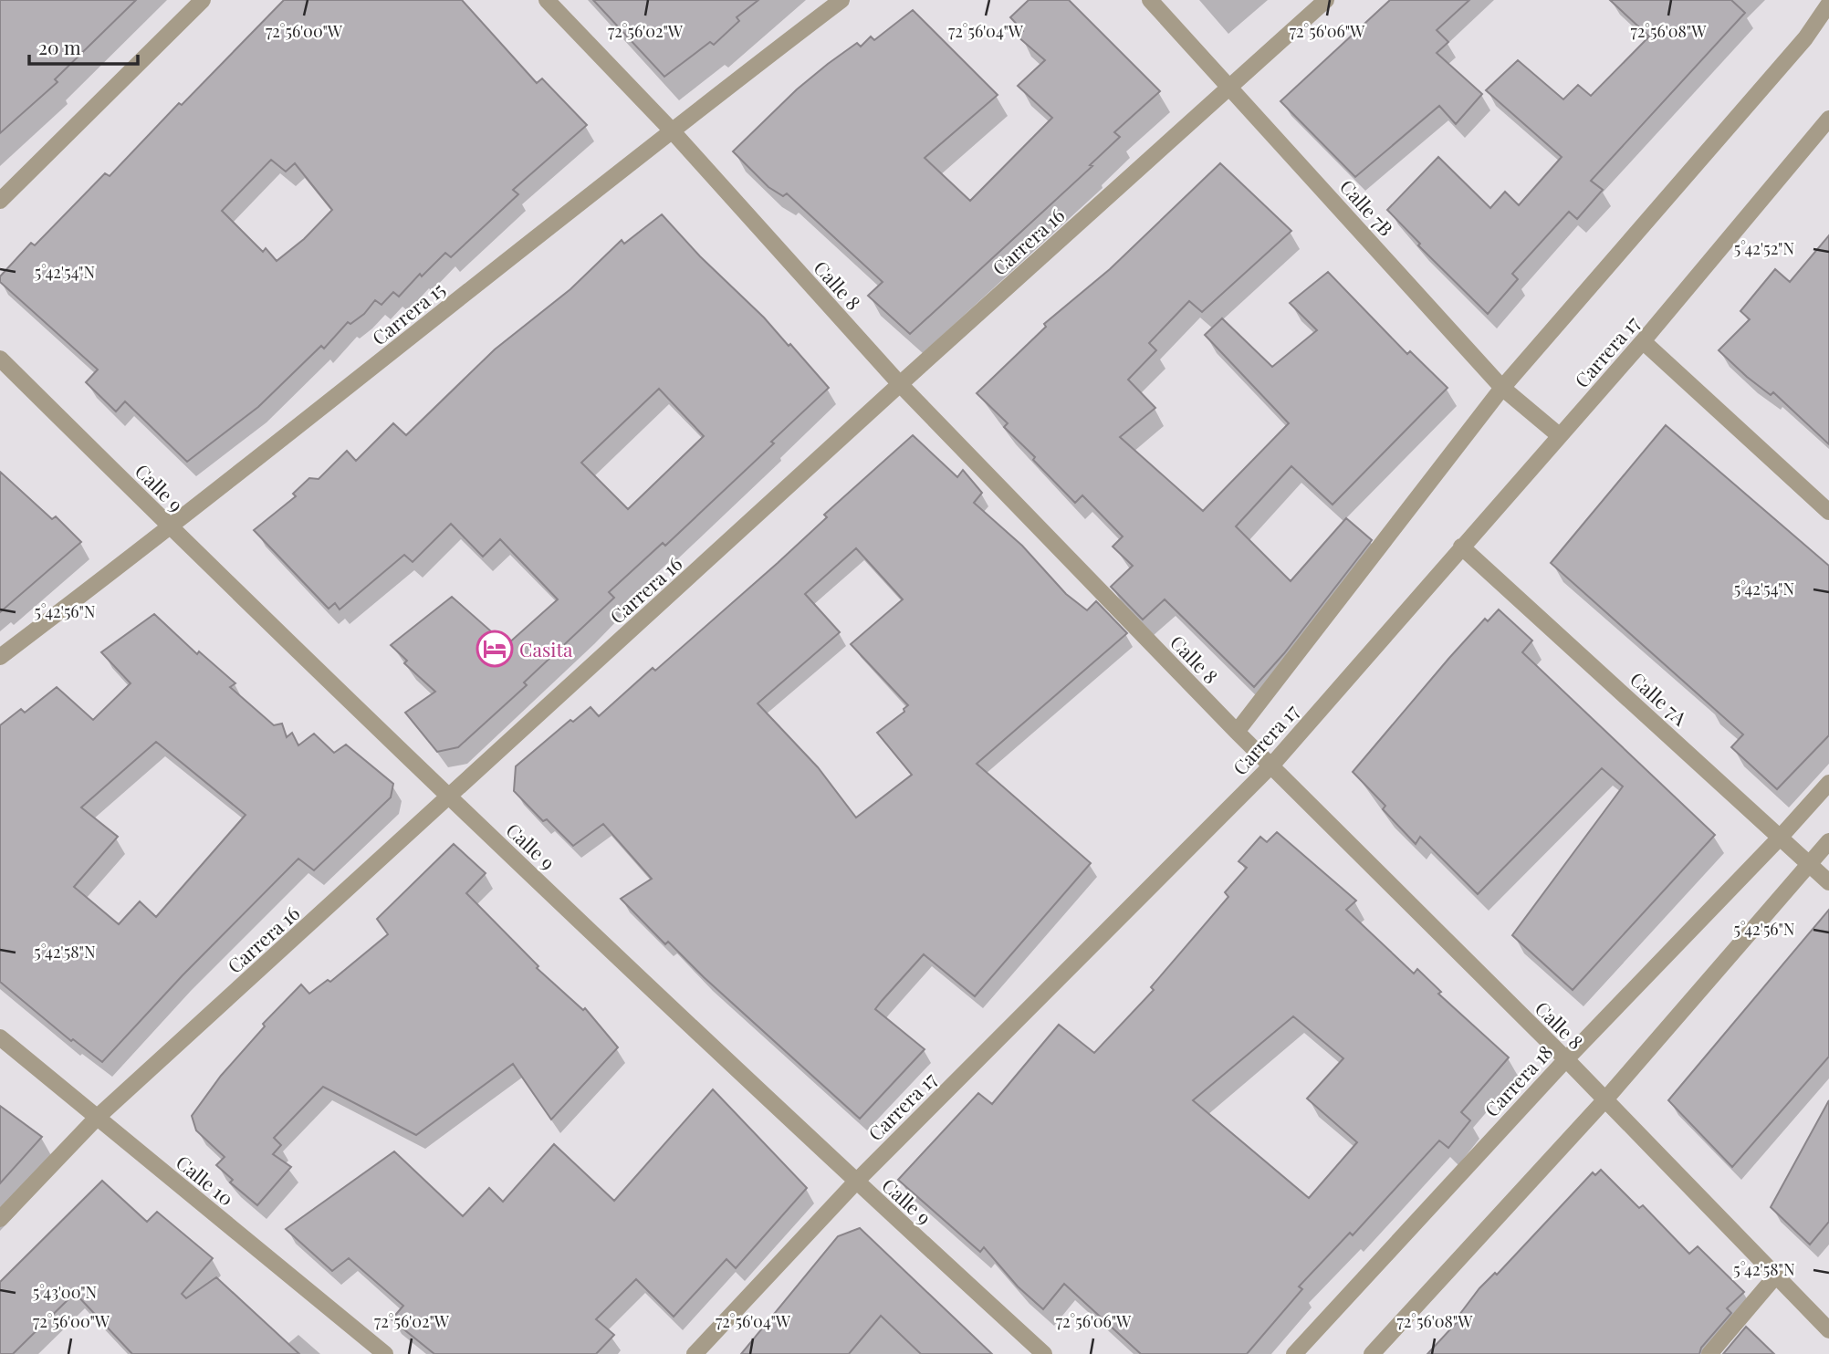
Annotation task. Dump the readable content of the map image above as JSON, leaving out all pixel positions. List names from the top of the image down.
{
  "streets": {
    "street": [
      "Calle 7B",
      "Carrera 16",
      "Calle 8",
      "Carrera 15",
      "Carrera 17",
      "Calle 9",
      "Calle 7A",
      "Carrera 18",
      "Calle 10"
    ]
  },
  "crossings": [
    ["Calle 7B", "Carrera 16"],
    ["Calle 7B", "Carrera 17"],
    ["Carrera 16", "Calle 8"],
    ["Carrera 16", "Calle 9"],
    ["Carrera 16", "Calle 10"],
    ["Calle 8", "Carrera 15"],
    ["Calle 8", "Carrera 17"],
    ["Calle 8", "Carrera 18"],
    ["Carrera 15", "Calle 9"],
    ["Carrera 17", "Calle 9"],
    ["Carrera 17", "Calle 7A"],
    ["Calle 7A", "Carrera 18"]
  ],
  "places": {
    "hotel": ["Casita"]
  },
  "scale_bar": "20 m",
  "coordinates": [
    "72°56'00\"W",
    "72°56'02\"W",
    "72°56'06\"W",
    "72°56'04\"W",
    "72°56'08\"W",
    "5°42'52\"N",
    "5°42'54\"N",
    "5°42'56\"N",
    "5°42'58\"N",
    "5°43'00\"N"
  ]
}
